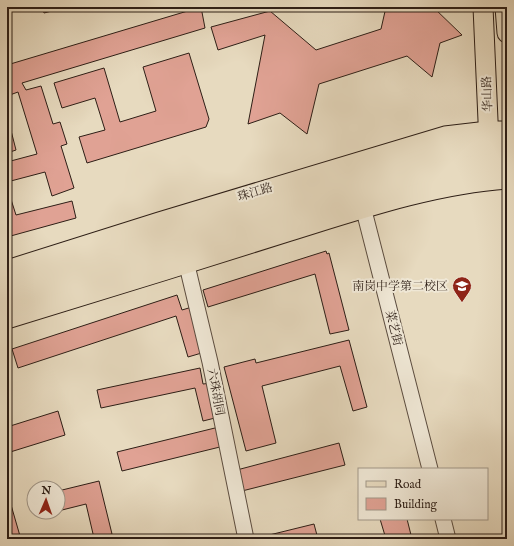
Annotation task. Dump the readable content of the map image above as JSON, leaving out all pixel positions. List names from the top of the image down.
{
  "streets": {
    "main road": ["华山路", "珠江路"],
    "street": ["菜艺街", "六珠胡同"]
  },
  "crossings": [
    ["华山路", "珠江路"],
    ["珠江路", "菜艺街"],
    ["珠江路", "六珠胡同"]
  ],
  "places": {
    "school or university": ["南岗中学第二校区"]
  },
  "legend": ["Road", "Building"],
  "north": "top"
}
